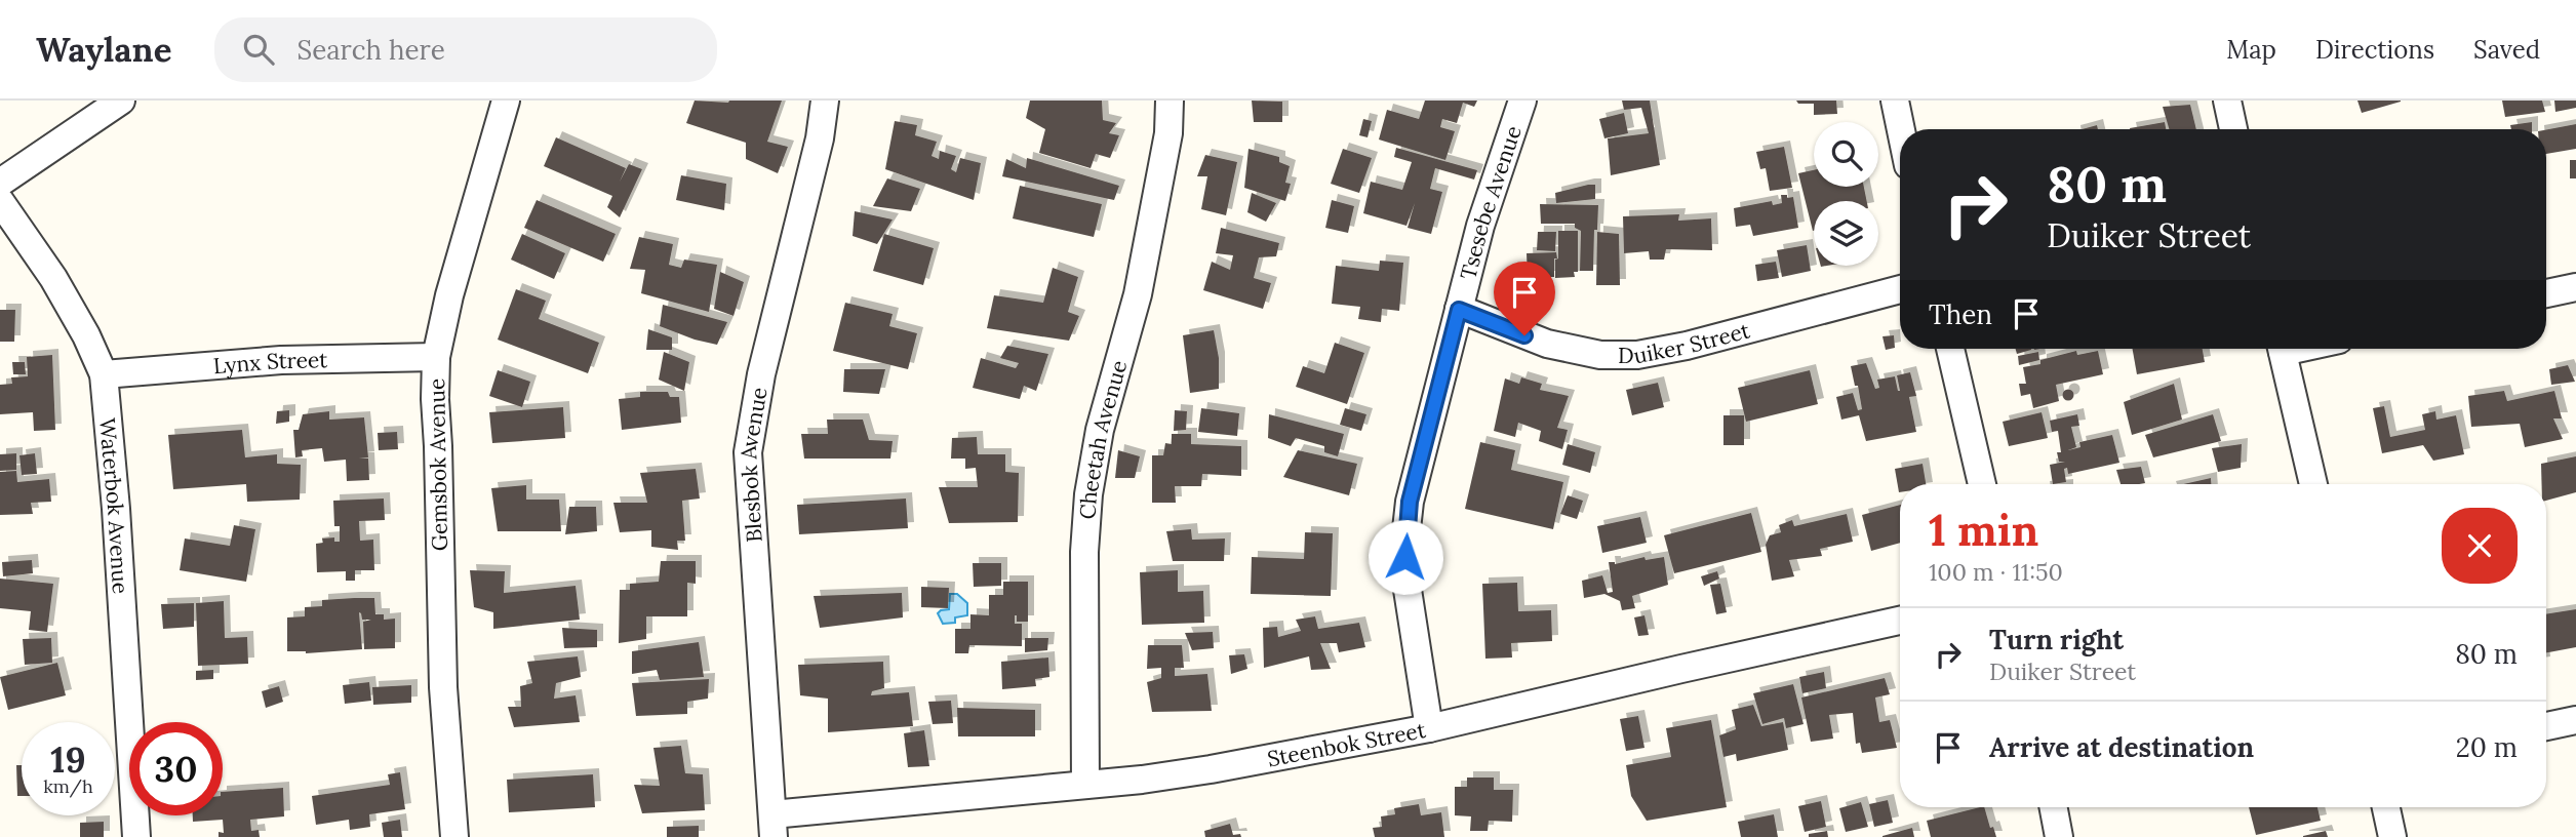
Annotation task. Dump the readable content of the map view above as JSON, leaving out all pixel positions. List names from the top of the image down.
{
  "streets": {
    "street": [
      "Tsesebe Avenue",
      "Duiker Street",
      "Lynx Street",
      "Cheetah Avenue",
      "Gemsbok Avenue",
      "Blesbok Avenue",
      "Waterbok Avenue",
      "Steenbok Street"
    ]
  },
  "crossings": [
    ["Tsesebe Avenue", "Duiker Street"],
    ["Tsesebe Avenue", "Steenbok Street"],
    ["Lynx Street", "Gemsbok Avenue"],
    ["Lynx Street", "Waterbok Avenue"],
    ["Cheetah Avenue", "Steenbok Street"],
    ["Blesbok Avenue", "Steenbok Street"]
  ],
  "page": {
    "header": "Waylane",
    "search": "Search here",
    "nav": ["Map", "Directions", "Saved"],
    "turn": ["80 m", "Duiker Street"],
    "then": "Then",
    "heading": ["1 min", "100 m · 11:50"],
    "list": [
      {
        "name": "Turn right",
        "note": "Duiker Street",
        "value": "80 m"
      },
      {
        "name": "Arrive at destination",
        "value": "20 m"
      }
    ],
    "speed": "19 km/h",
    "limit": "30"
  }
}
